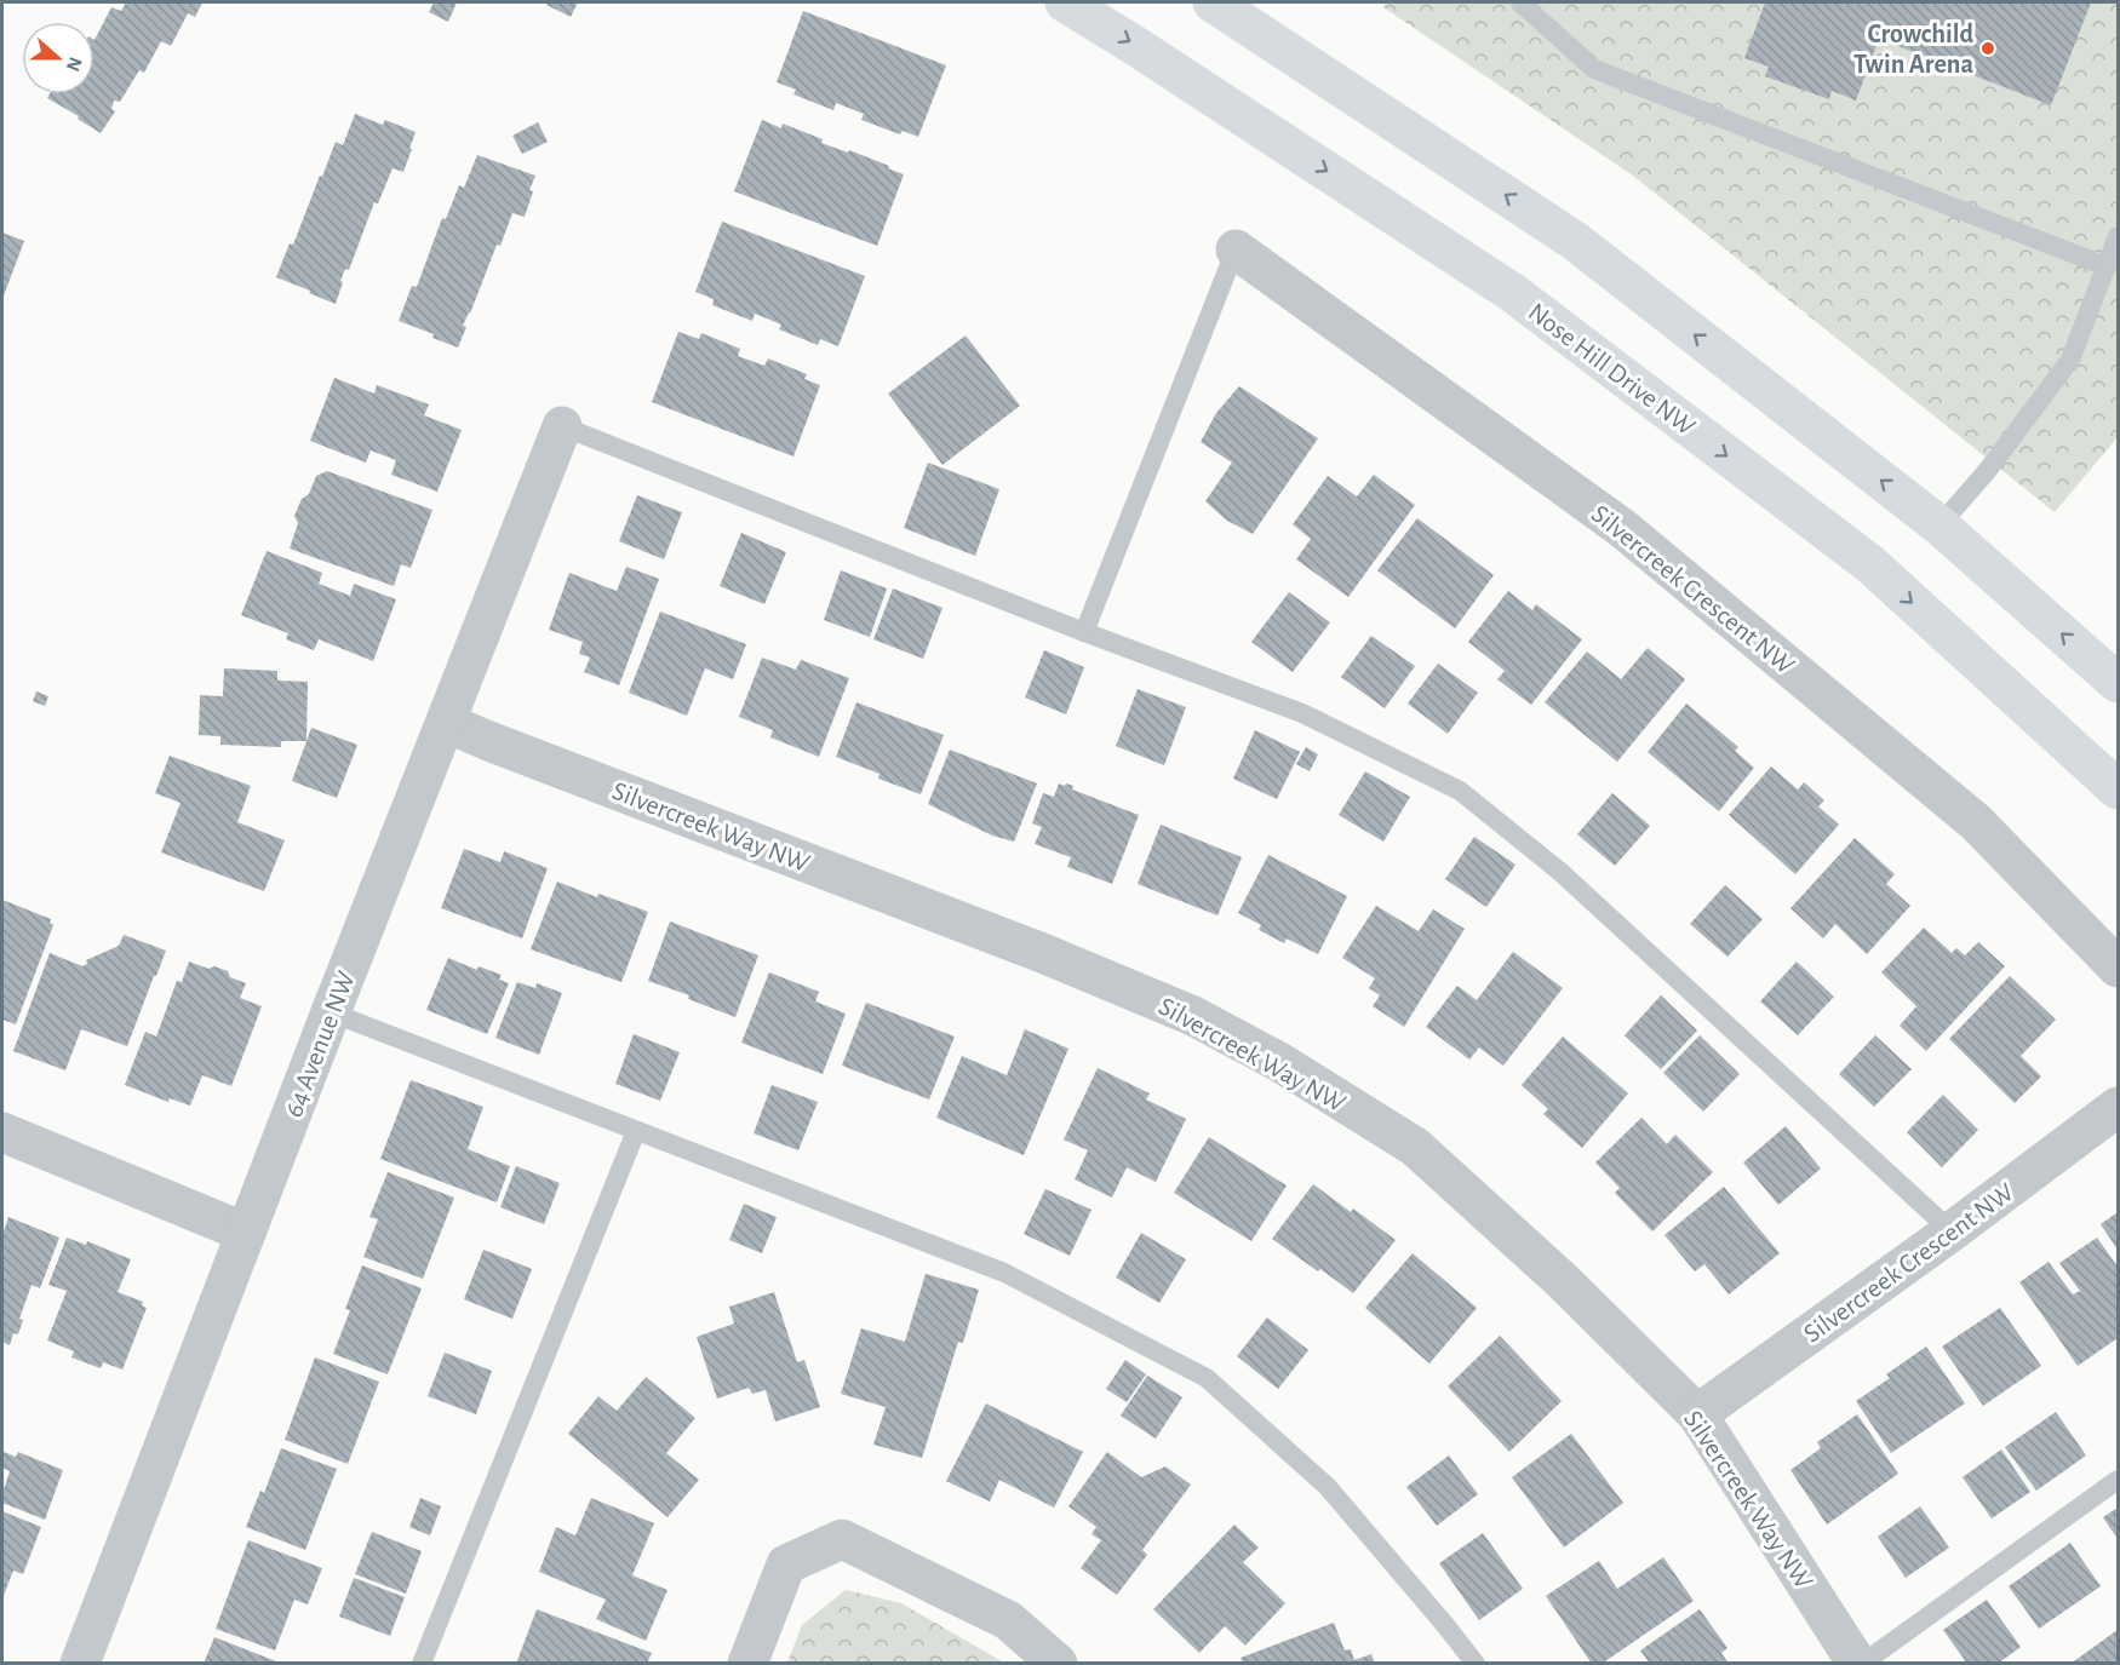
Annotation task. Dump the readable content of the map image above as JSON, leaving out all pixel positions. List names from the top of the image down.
{
  "streets": {
    "main road": ["Nose Hill Drive NW"],
    "street": ["Silvercreek Crescent NW", "Silvercreek Way NW", "64 Avenue NW"]
  },
  "crossings": [
    ["Silvercreek Crescent NW", "Silvercreek Way NW"],
    ["Silvercreek Way NW", "64 Avenue NW"]
  ],
  "places": ["Crowchild Twin Arena"],
  "north": "right"
}
